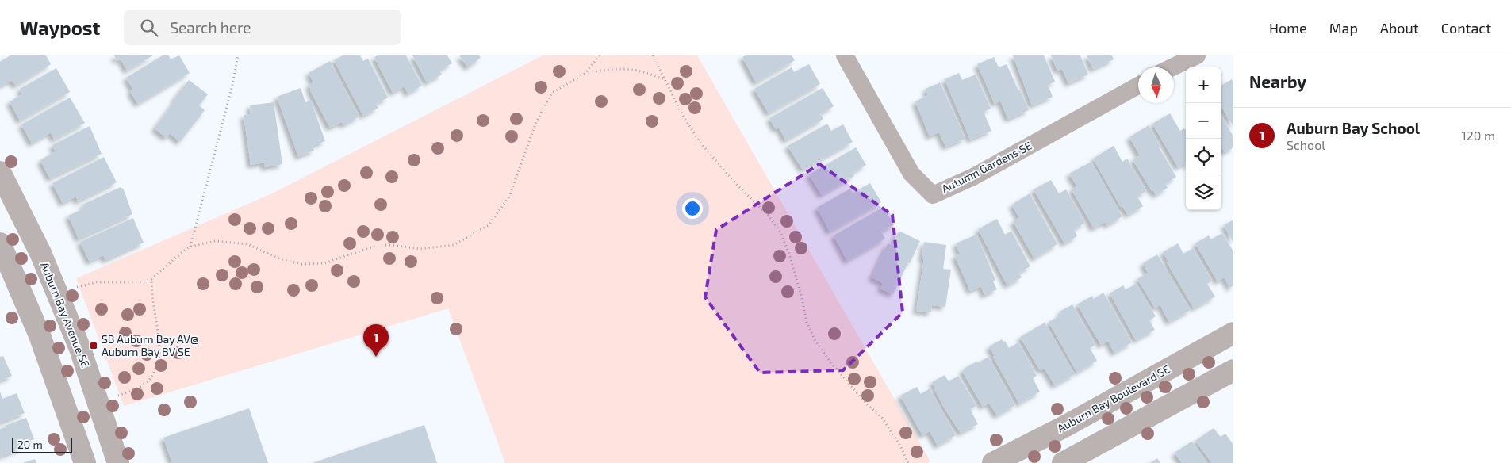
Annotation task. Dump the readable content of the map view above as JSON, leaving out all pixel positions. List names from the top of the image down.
{
  "streets": {
    "street": ["Autumn Gardens SE", "Auburn Bay Avenue SE", "Auburn Bay Boulevard SE"]
  },
  "places": {
    "transit": ["SB Auburn Bay AV@ Auburn Bay BV SE"]
  },
  "scale_bar": "20 m",
  "north": "bottom",
  "page": {
    "header": "Waypost",
    "search": "Search here",
    "nav": [
      "Home",
      "Map",
      "About",
      "Contact"
    ],
    "heading": "Nearby",
    "map_buttons": ["+", "−"],
    "list": [
      {
        "mark": "1",
        "name": "Auburn Bay School",
        "note": "School",
        "value": "120 m"
      }
    ],
    "pins": "1",
    "scale": "20 m"
  }
}
